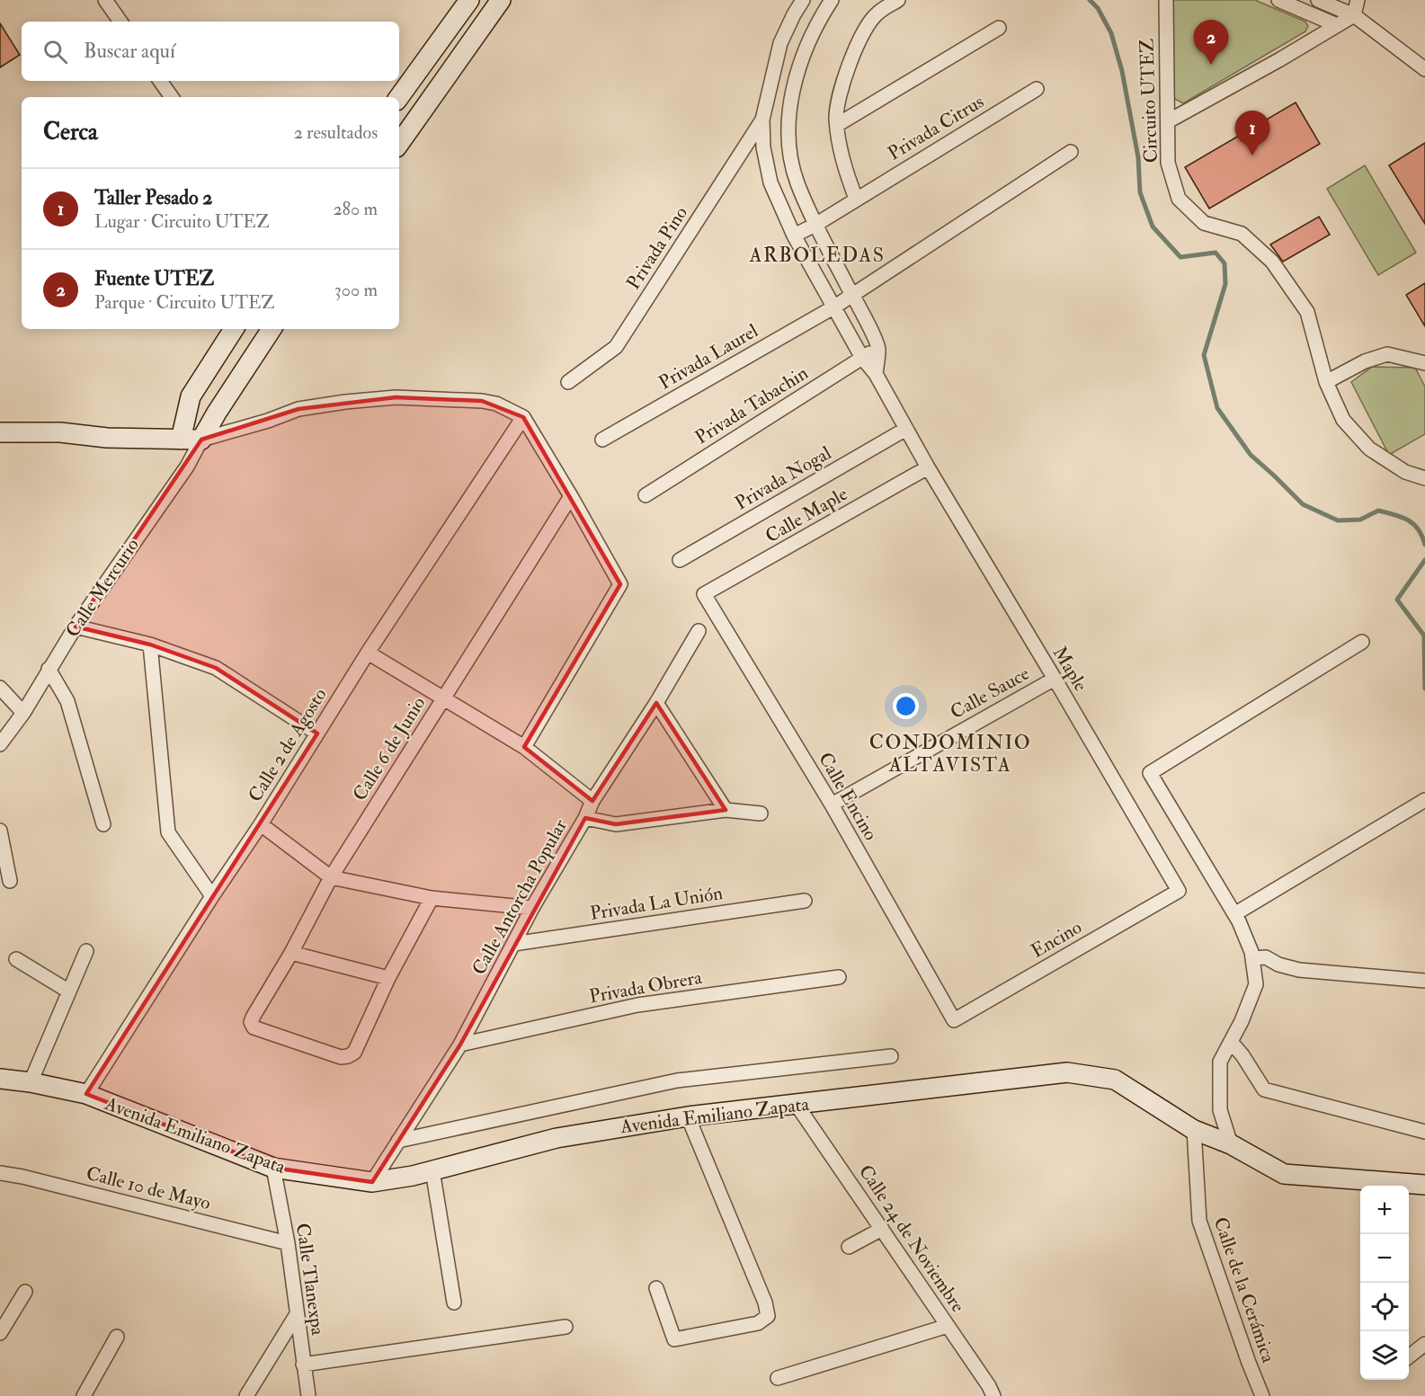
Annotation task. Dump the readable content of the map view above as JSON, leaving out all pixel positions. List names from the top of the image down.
{
  "streets": {
    "main road": ["Avenida Emiliano Zapata"],
    "street": [
      "Circuito UTEZ",
      "Privada Citrus",
      "Privada Pino",
      "Privada Laurel",
      "Privada Tabachin",
      "Privada Nogal",
      "Calle Maple",
      "Calle Mercurio",
      "Maple",
      "Calle Sauce",
      "Calle 2 de Agosto",
      "Calle 6 de Junio",
      "Calle Encino",
      "Calle Antorcha Popular",
      "Privada La Unión",
      "Encino",
      "Privada Obrera",
      "Calle 10 de Mayo",
      "Calle 24 de Noviembre",
      "Calle Tlanexpa",
      "Calle de la Cerámica"
    ]
  },
  "crossings": [
    ["Privada Citrus", "Maple"],
    ["Privada Pino", "Maple"],
    ["Privada Laurel", "Maple"],
    ["Privada Tabachin", "Maple"],
    ["Privada Nogal", "Maple"],
    ["Calle Maple", "Maple"],
    ["Calle Maple", "Calle Encino"],
    ["Maple", "Calle Sauce"],
    ["Maple", "Encino"],
    ["Calle Sauce", "Calle Encino"],
    ["Calle 2 de Agosto", "Avenida Emiliano Zapata"],
    ["Calle Encino", "Encino"],
    ["Calle Antorcha Popular", "Privada La Unión"],
    ["Calle Antorcha Popular", "Privada Obrera"],
    ["Calle Antorcha Popular", "Avenida Emiliano Zapata"],
    ["Avenida Emiliano Zapata", "Calle 24 de Noviembre"],
    ["Avenida Emiliano Zapata", "Calle Tlanexpa"],
    ["Avenida Emiliano Zapata", "Calle de la Cerámica"],
    ["Calle 10 de Mayo", "Calle Tlanexpa"]
  ],
  "districts": ["ARBOLEDAS", "CONDOMINIO ALTAVISTA"],
  "page": {
    "pins": ["2", "1"],
    "search": "Buscar aquí",
    "heading": ["Cerca", "2 resultados"],
    "list": [
      {
        "mark": "1",
        "name": "Taller Pesado 2",
        "note": "Lugar · Circuito UTEZ",
        "value": "280 m"
      },
      {
        "mark": "2",
        "name": "Fuente UTEZ",
        "note": "Parque · Circuito UTEZ",
        "value": "300 m"
      }
    ],
    "map_buttons": ["+", "−"]
  }
}
